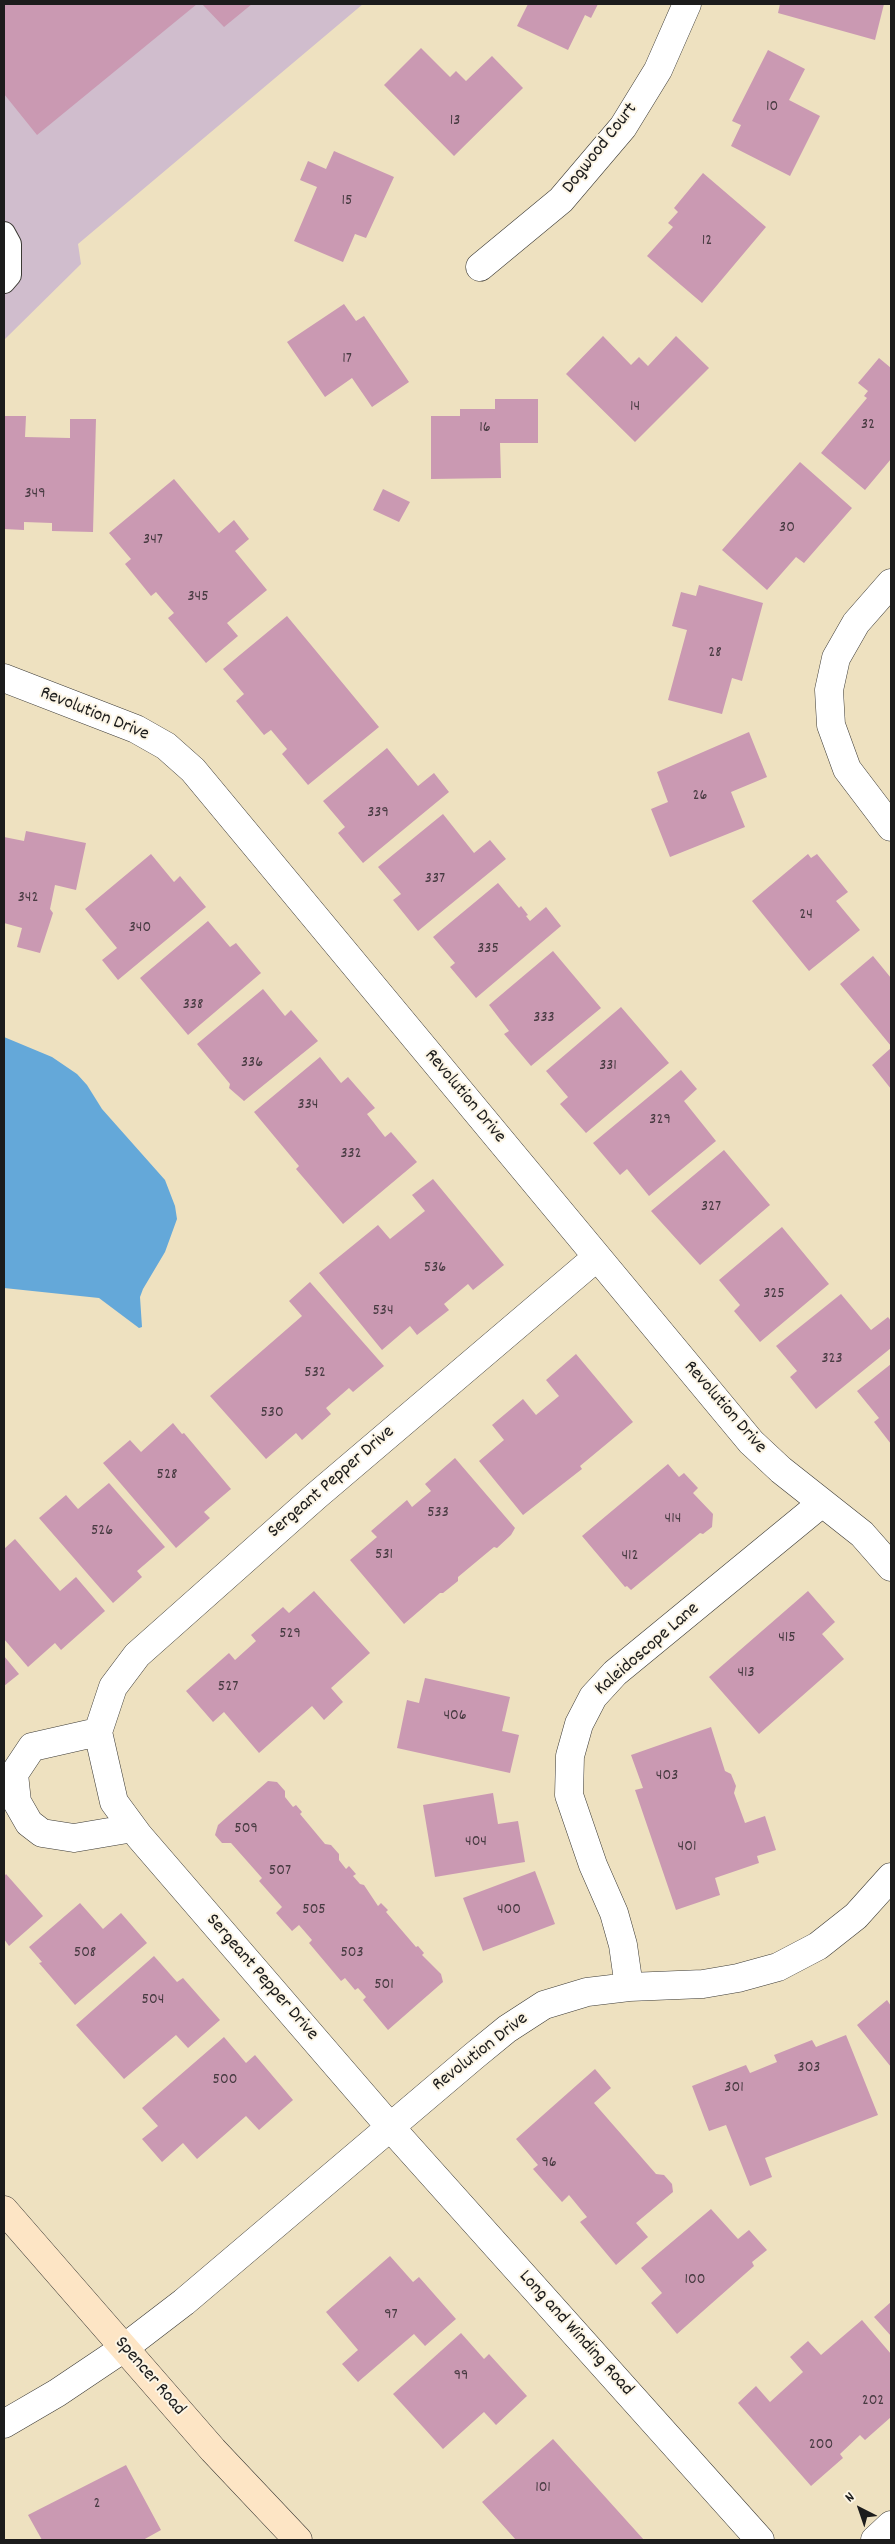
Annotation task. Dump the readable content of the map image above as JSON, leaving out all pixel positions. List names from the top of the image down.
{
  "streets": {
    "main road": ["Spencer Road"],
    "street": [
      "Dogwood Court",
      "Revolution Drive",
      "Sergeant Pepper Drive",
      "Kaleidoscope Lane",
      "Long and Winding Road"
    ]
  },
  "crossings": [
    ["Revolution Drive", "Sergeant Pepper Drive"],
    ["Revolution Drive", "Kaleidoscope Lane"],
    ["Revolution Drive", "Long and Winding Road"],
    ["Revolution Drive", "Spencer Road"],
    ["Sergeant Pepper Drive", "Long and Winding Road"]
  ],
  "house_numbers": [
    "10",
    "13",
    "15",
    "12",
    "17",
    "14",
    "32",
    "16",
    "349",
    "30",
    "347",
    "345",
    "28",
    "26",
    "339",
    "337",
    "342",
    "24",
    "340",
    "335",
    "338",
    "333",
    "336",
    "331",
    "334",
    "329",
    "332",
    "327",
    "536",
    "325",
    "534",
    "323",
    "532",
    "530",
    "528",
    "533",
    "414",
    "526",
    "531",
    "412",
    "529",
    "415",
    "413",
    "527",
    "406",
    "403",
    "509",
    "404",
    "401",
    "507",
    "505",
    "400",
    "508",
    "503",
    "501",
    "504",
    "303",
    "500",
    "301",
    "96",
    "100",
    "97",
    "99",
    "202",
    "200",
    "101",
    "2"
  ],
  "north": "top left"
}
